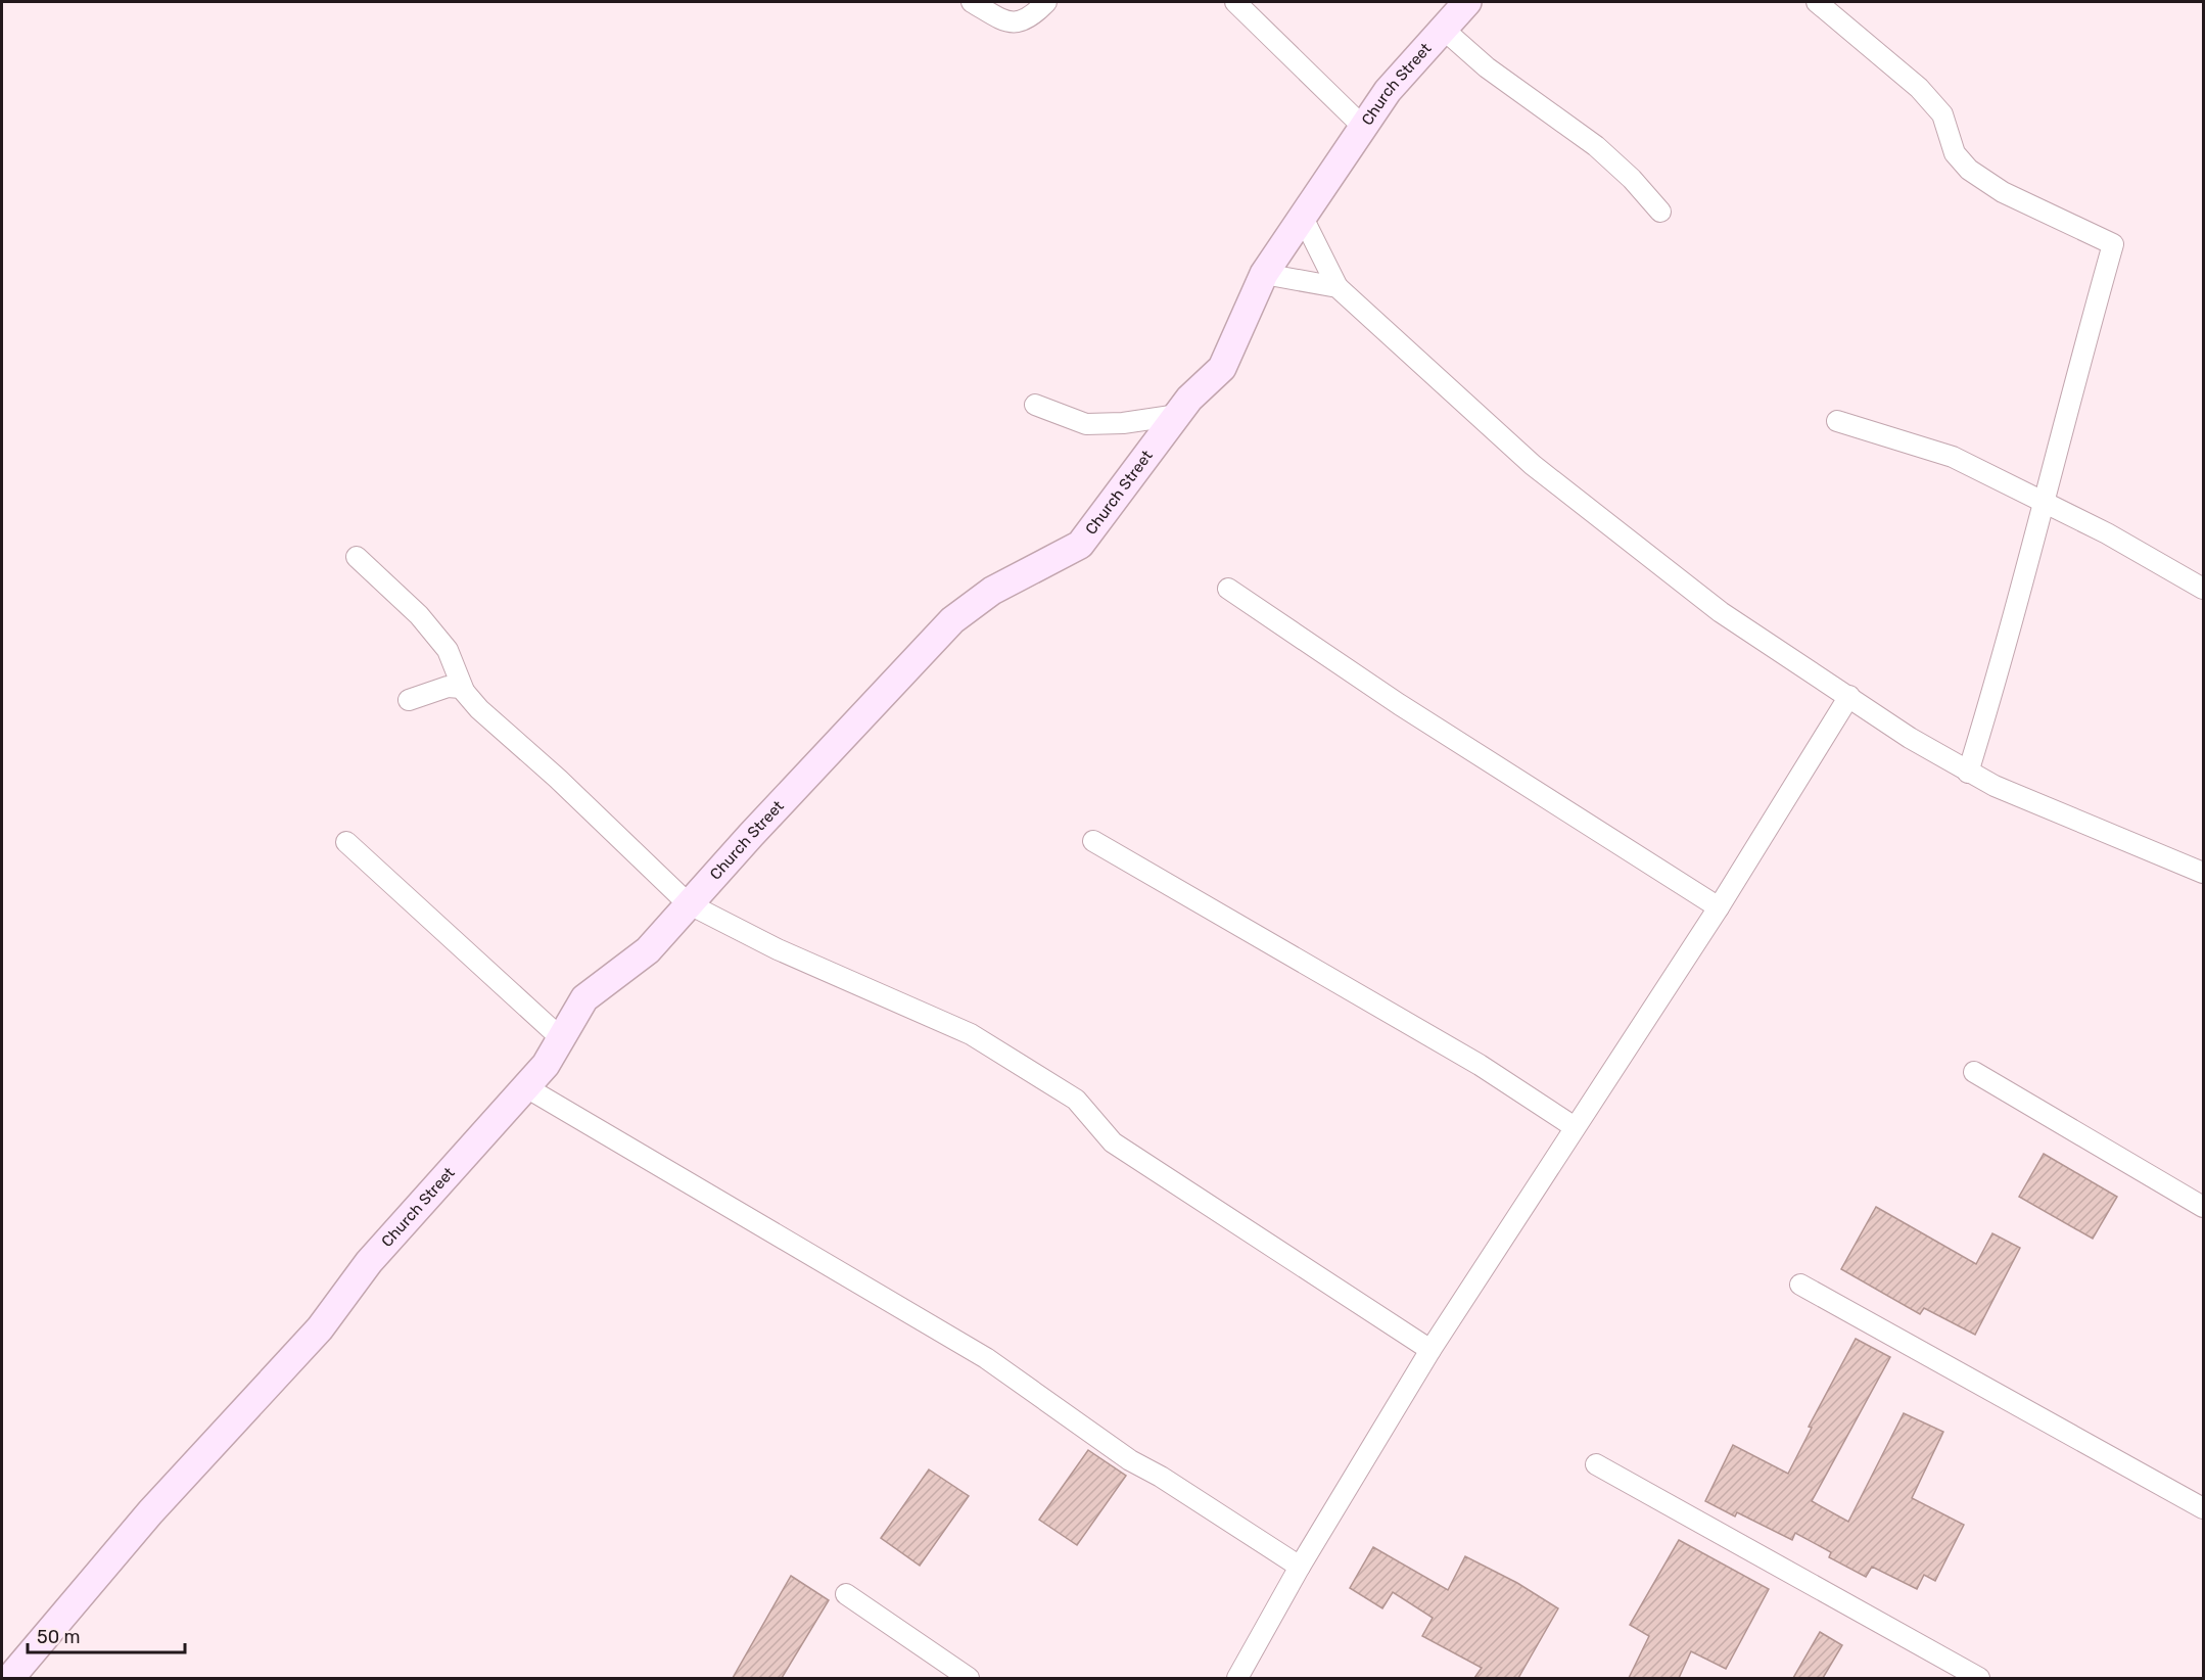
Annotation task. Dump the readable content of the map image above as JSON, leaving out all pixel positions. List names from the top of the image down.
{
  "streets": {
    "street": ["Church Street"]
  },
  "scale_bar": "50 m"
}
